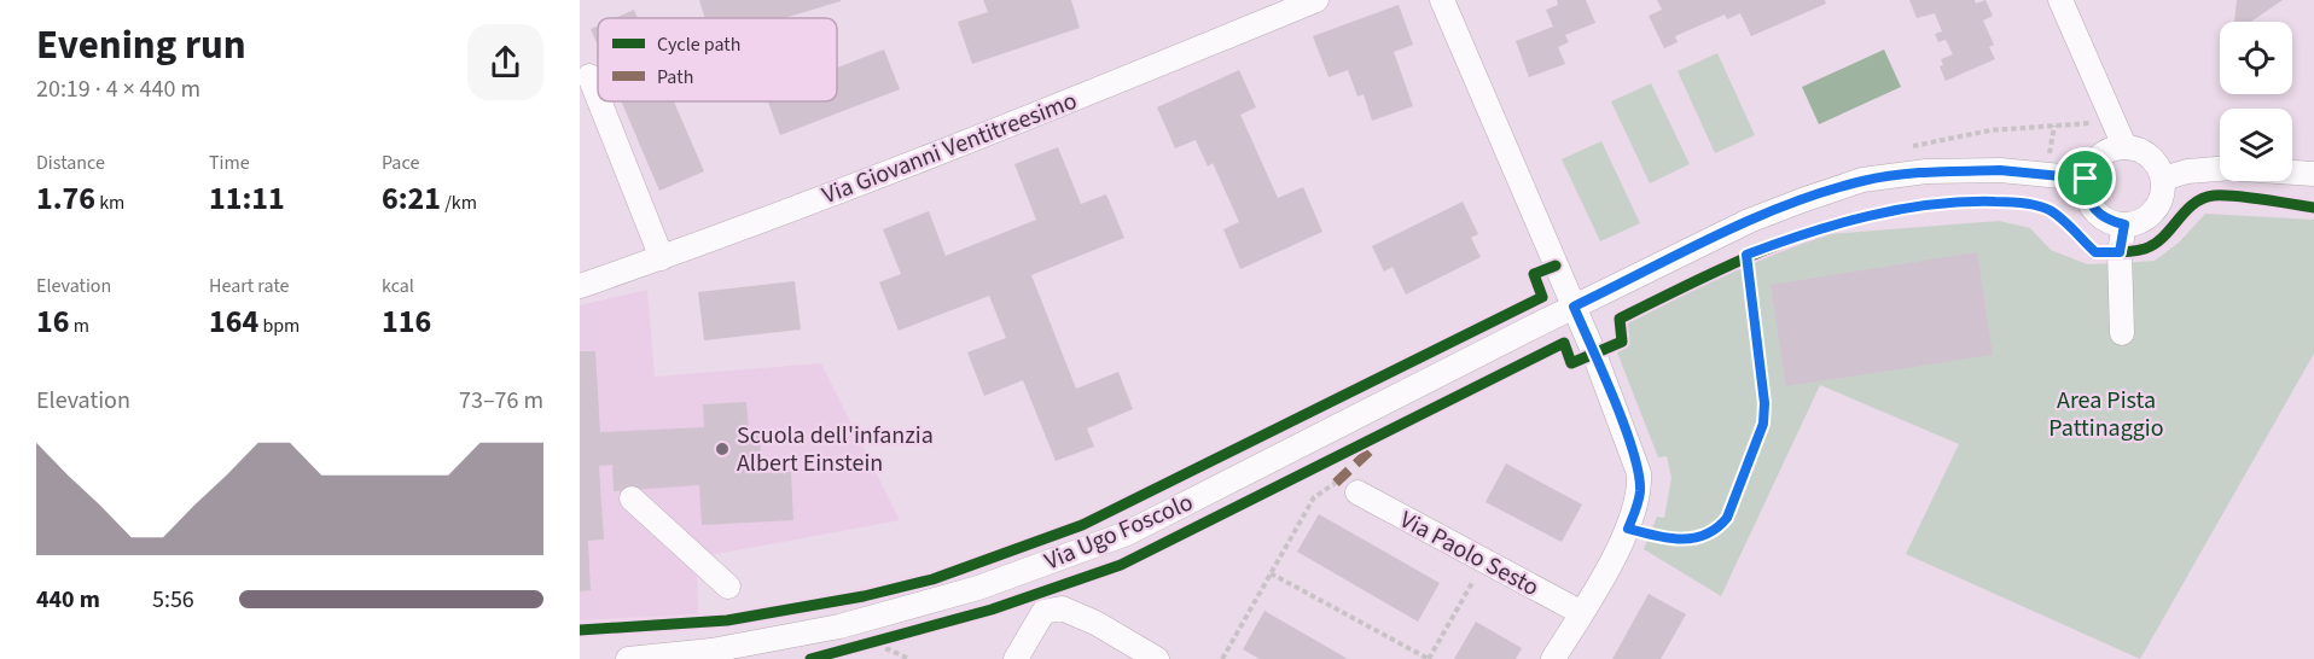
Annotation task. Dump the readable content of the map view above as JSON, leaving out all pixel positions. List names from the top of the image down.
{
  "streets": {
    "street": ["Via Giovanni Ventitreesimo", "Via Ugo Foscolo", "Via Paolo Sesto"]
  },
  "parks": ["Area Pista Pattinaggio"],
  "places": ["Scuola dell'infanzia Albert Einstein"],
  "legend": ["Cycle path", "Path"],
  "page": {
    "heading": ["Evening run", "20:19 · 4 × 440 m"],
    "stats": [
      ["Distance", "1.76 km"],
      ["Time", "11:11"],
      ["Pace", "6:21 /km"],
      ["Elevation", "16 m"],
      ["Heart rate", "164 bpm"],
      ["kcal", "116"]
    ],
    "chart": ["Elevation", "73–76 m"],
    "list": [
      {
        "name": "440 m",
        "note": "5:56"
      }
    ]
  }
}
